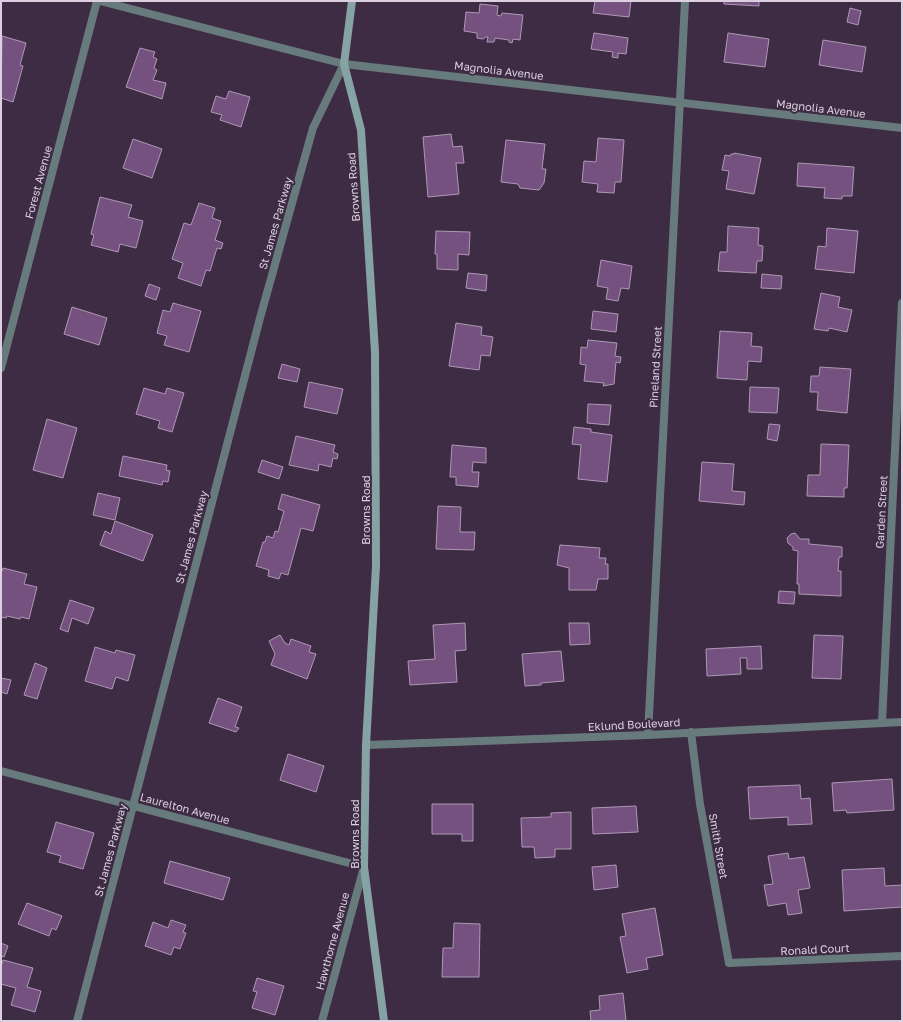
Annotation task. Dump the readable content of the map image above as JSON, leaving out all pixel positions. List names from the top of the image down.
{
  "streets": {
    "street": [
      "Magnolia Avenue",
      "Forest Avenue",
      "Browns Road",
      "St James Parkway",
      "Pineland Street",
      "Garden Street",
      "Eklund Boulevard",
      "Laurelton Avenue",
      "Smith Street",
      "Hawthorne Avenue",
      "Ronald Court"
    ]
  },
  "crossings": [
    ["Magnolia Avenue", "Forest Avenue"],
    ["Magnolia Avenue", "Browns Road"],
    ["Magnolia Avenue", "St James Parkway"],
    ["Magnolia Avenue", "Pineland Street"],
    ["Browns Road", "St James Parkway"],
    ["Browns Road", "Eklund Boulevard"],
    ["Browns Road", "Laurelton Avenue"],
    ["Browns Road", "Hawthorne Avenue"],
    ["St James Parkway", "Laurelton Avenue"],
    ["Pineland Street", "Eklund Boulevard"],
    ["Garden Street", "Eklund Boulevard"],
    ["Eklund Boulevard", "Smith Street"],
    ["Laurelton Avenue", "Hawthorne Avenue"],
    ["Smith Street", "Ronald Court"]
  ]
}
